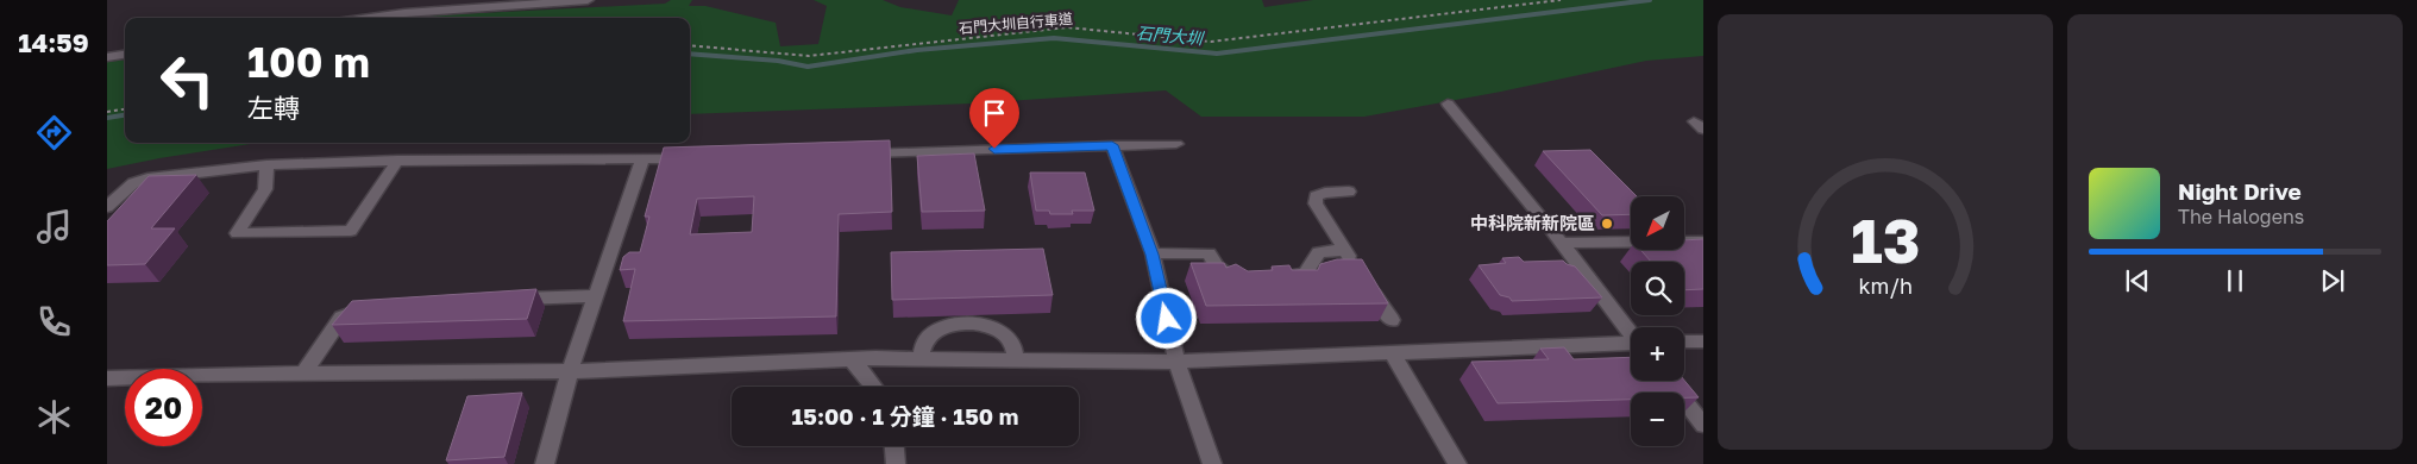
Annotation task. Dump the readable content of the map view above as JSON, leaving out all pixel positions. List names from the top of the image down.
{
  "streets": {
    "path": ["石門大圳自行車道"]
  },
  "water": ["石門大圳"],
  "places": ["中科院新新院區"],
  "north": "bottom left",
  "page": {
    "tabs": "14:59",
    "turn": ["100 m", "左轉"],
    "song": ["Night Drive", "The Halogens"],
    "map_buttons": ["+", "−"],
    "limit": "20",
    "trip": "15:00 · 1 分鐘 · 150 m",
    "gauge": ["13", "km/h"]
  }
}
